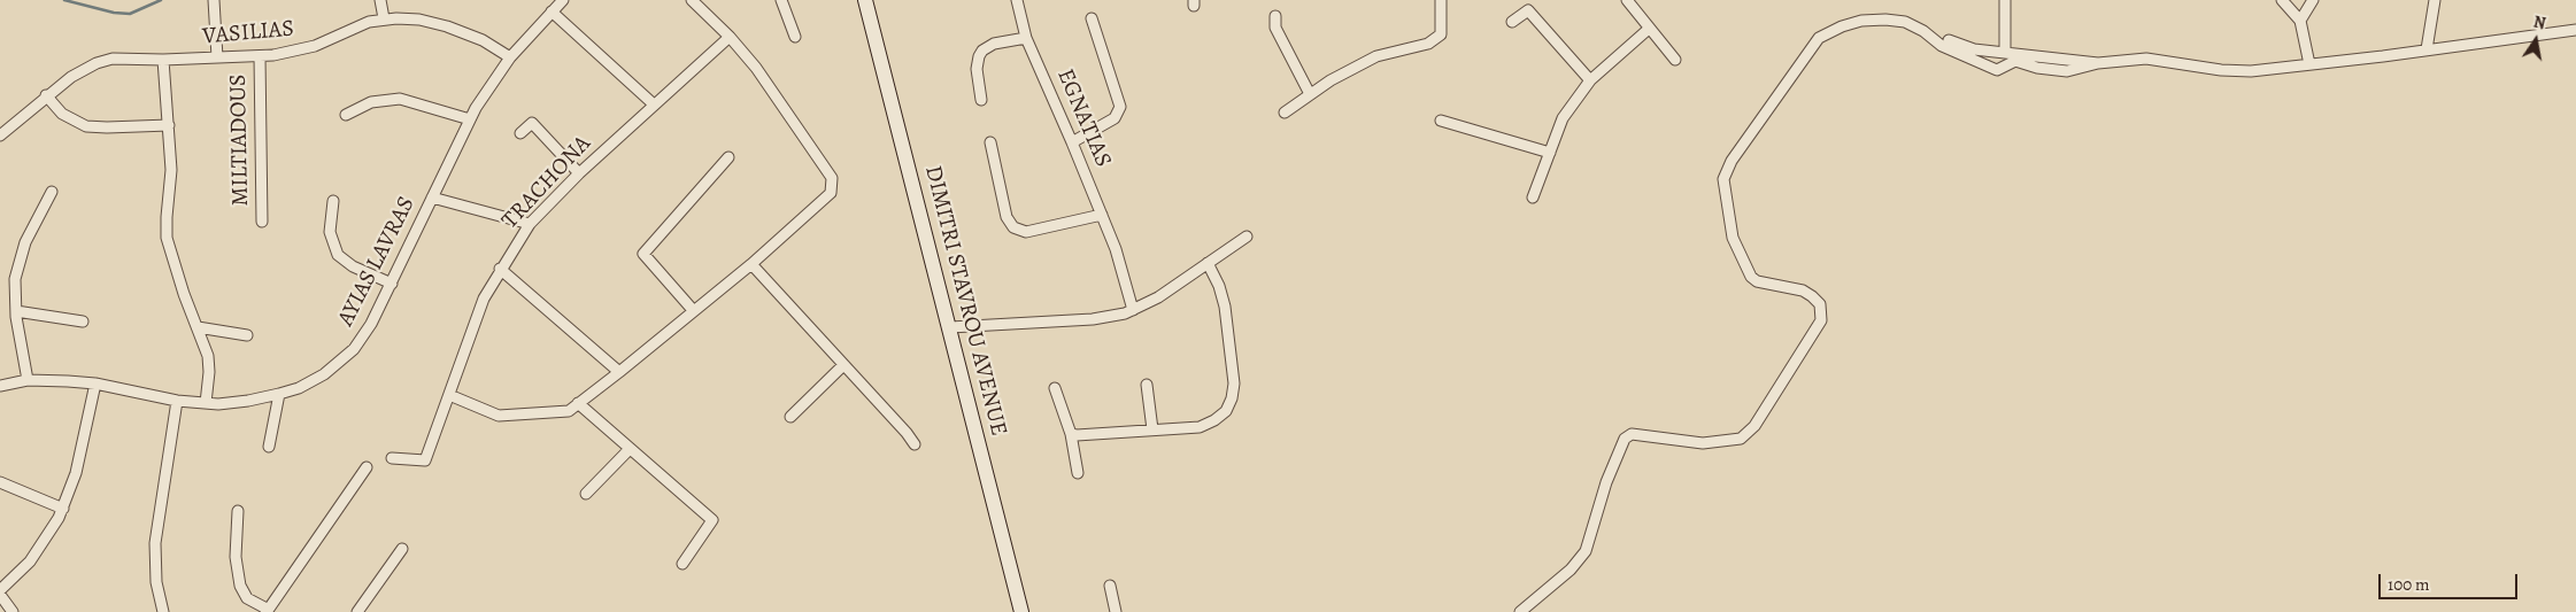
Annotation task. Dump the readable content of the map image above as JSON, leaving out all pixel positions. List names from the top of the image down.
{
  "streets": {
    "main road": ["DIMITRI STAVROU AVENUE"],
    "street": [
      "VASILIAS",
      "EGNATIAS",
      "MILTIADOUS",
      "TRACHONA",
      "AYIAS LAVRAS"
    ]
  },
  "crossings": [
    ["VASILIAS", "MILTIADOUS"],
    ["VASILIAS", "AYIAS LAVRAS"]
  ],
  "scale_bar": "100 m",
  "north": "top"
}
